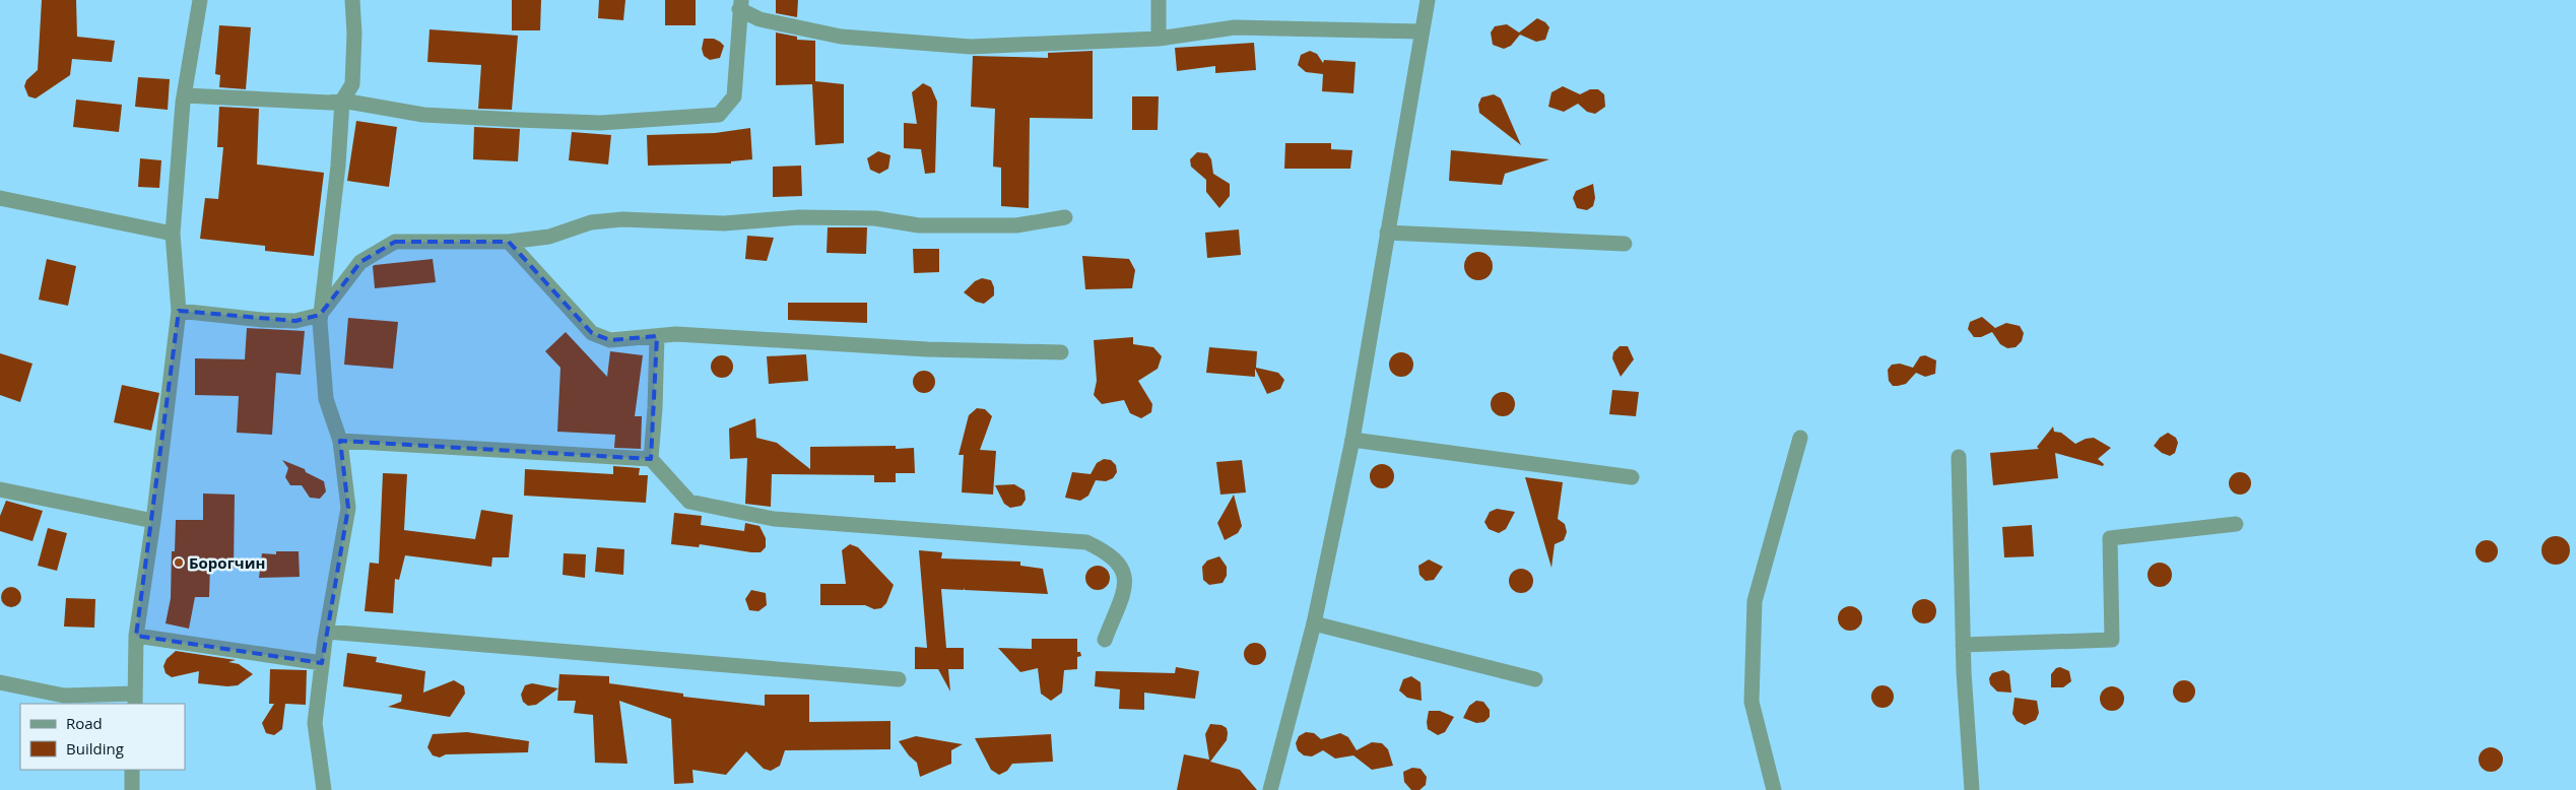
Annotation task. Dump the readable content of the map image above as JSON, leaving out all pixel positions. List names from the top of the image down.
{
  "places": ["Борогчин"],
  "legend": ["Road", "Building"]
}
